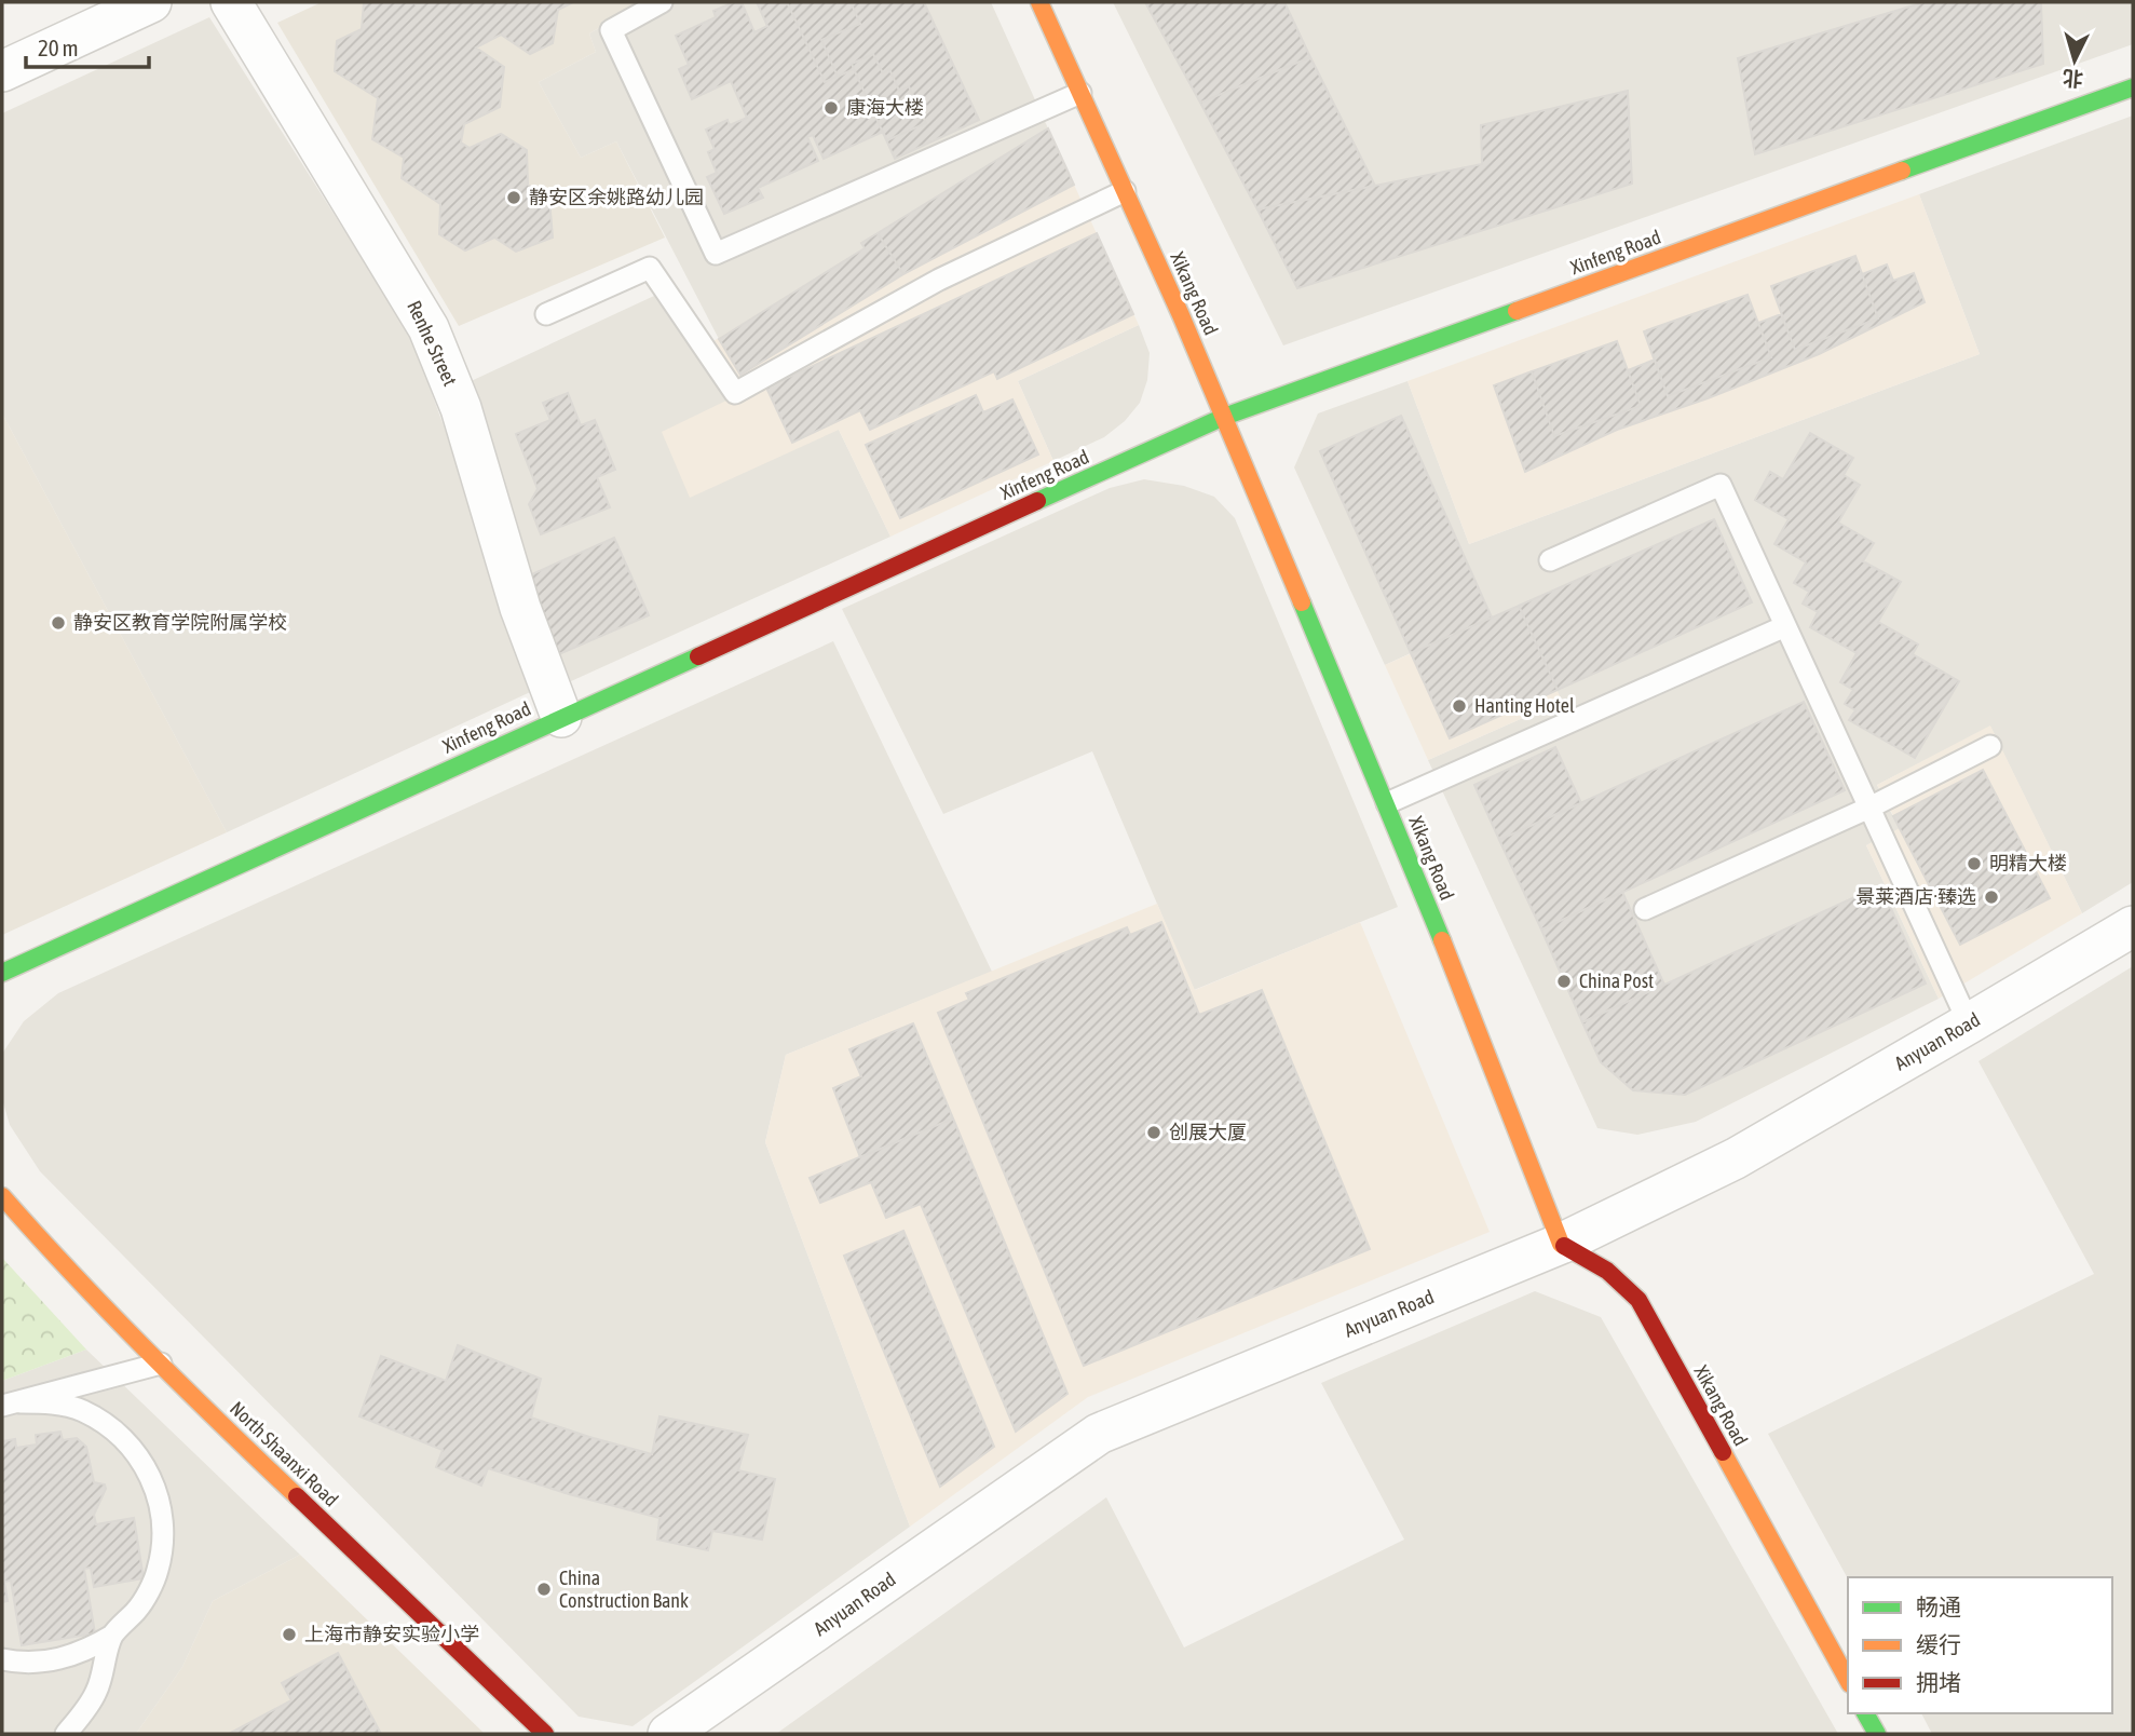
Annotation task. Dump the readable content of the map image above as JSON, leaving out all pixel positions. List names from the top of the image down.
{
  "streets": {
    "street": [
      "Xinfeng Road",
      "Xikang Road",
      "Renhe Street",
      "Anyuan Road",
      "North Shaanxi Road"
    ]
  },
  "crossings": [
    ["Xinfeng Road", "Xikang Road"],
    ["Xinfeng Road", "Renhe Street"],
    ["Xikang Road", "Anyuan Road"]
  ],
  "places": [
    "康海大楼",
    "静安区余姚路幼儿园",
    "静安区教育学院附属学校",
    "Hanting Hotel",
    "明精大楼",
    "景莱酒店·臻选",
    "China Post",
    "创展大厦",
    "China Construction Bank",
    "上海市静安实验小学"
  ],
  "legend": ["畅通", "缓行", "拥堵"],
  "scale_bar": "20 m",
  "north": "bottom"
}
